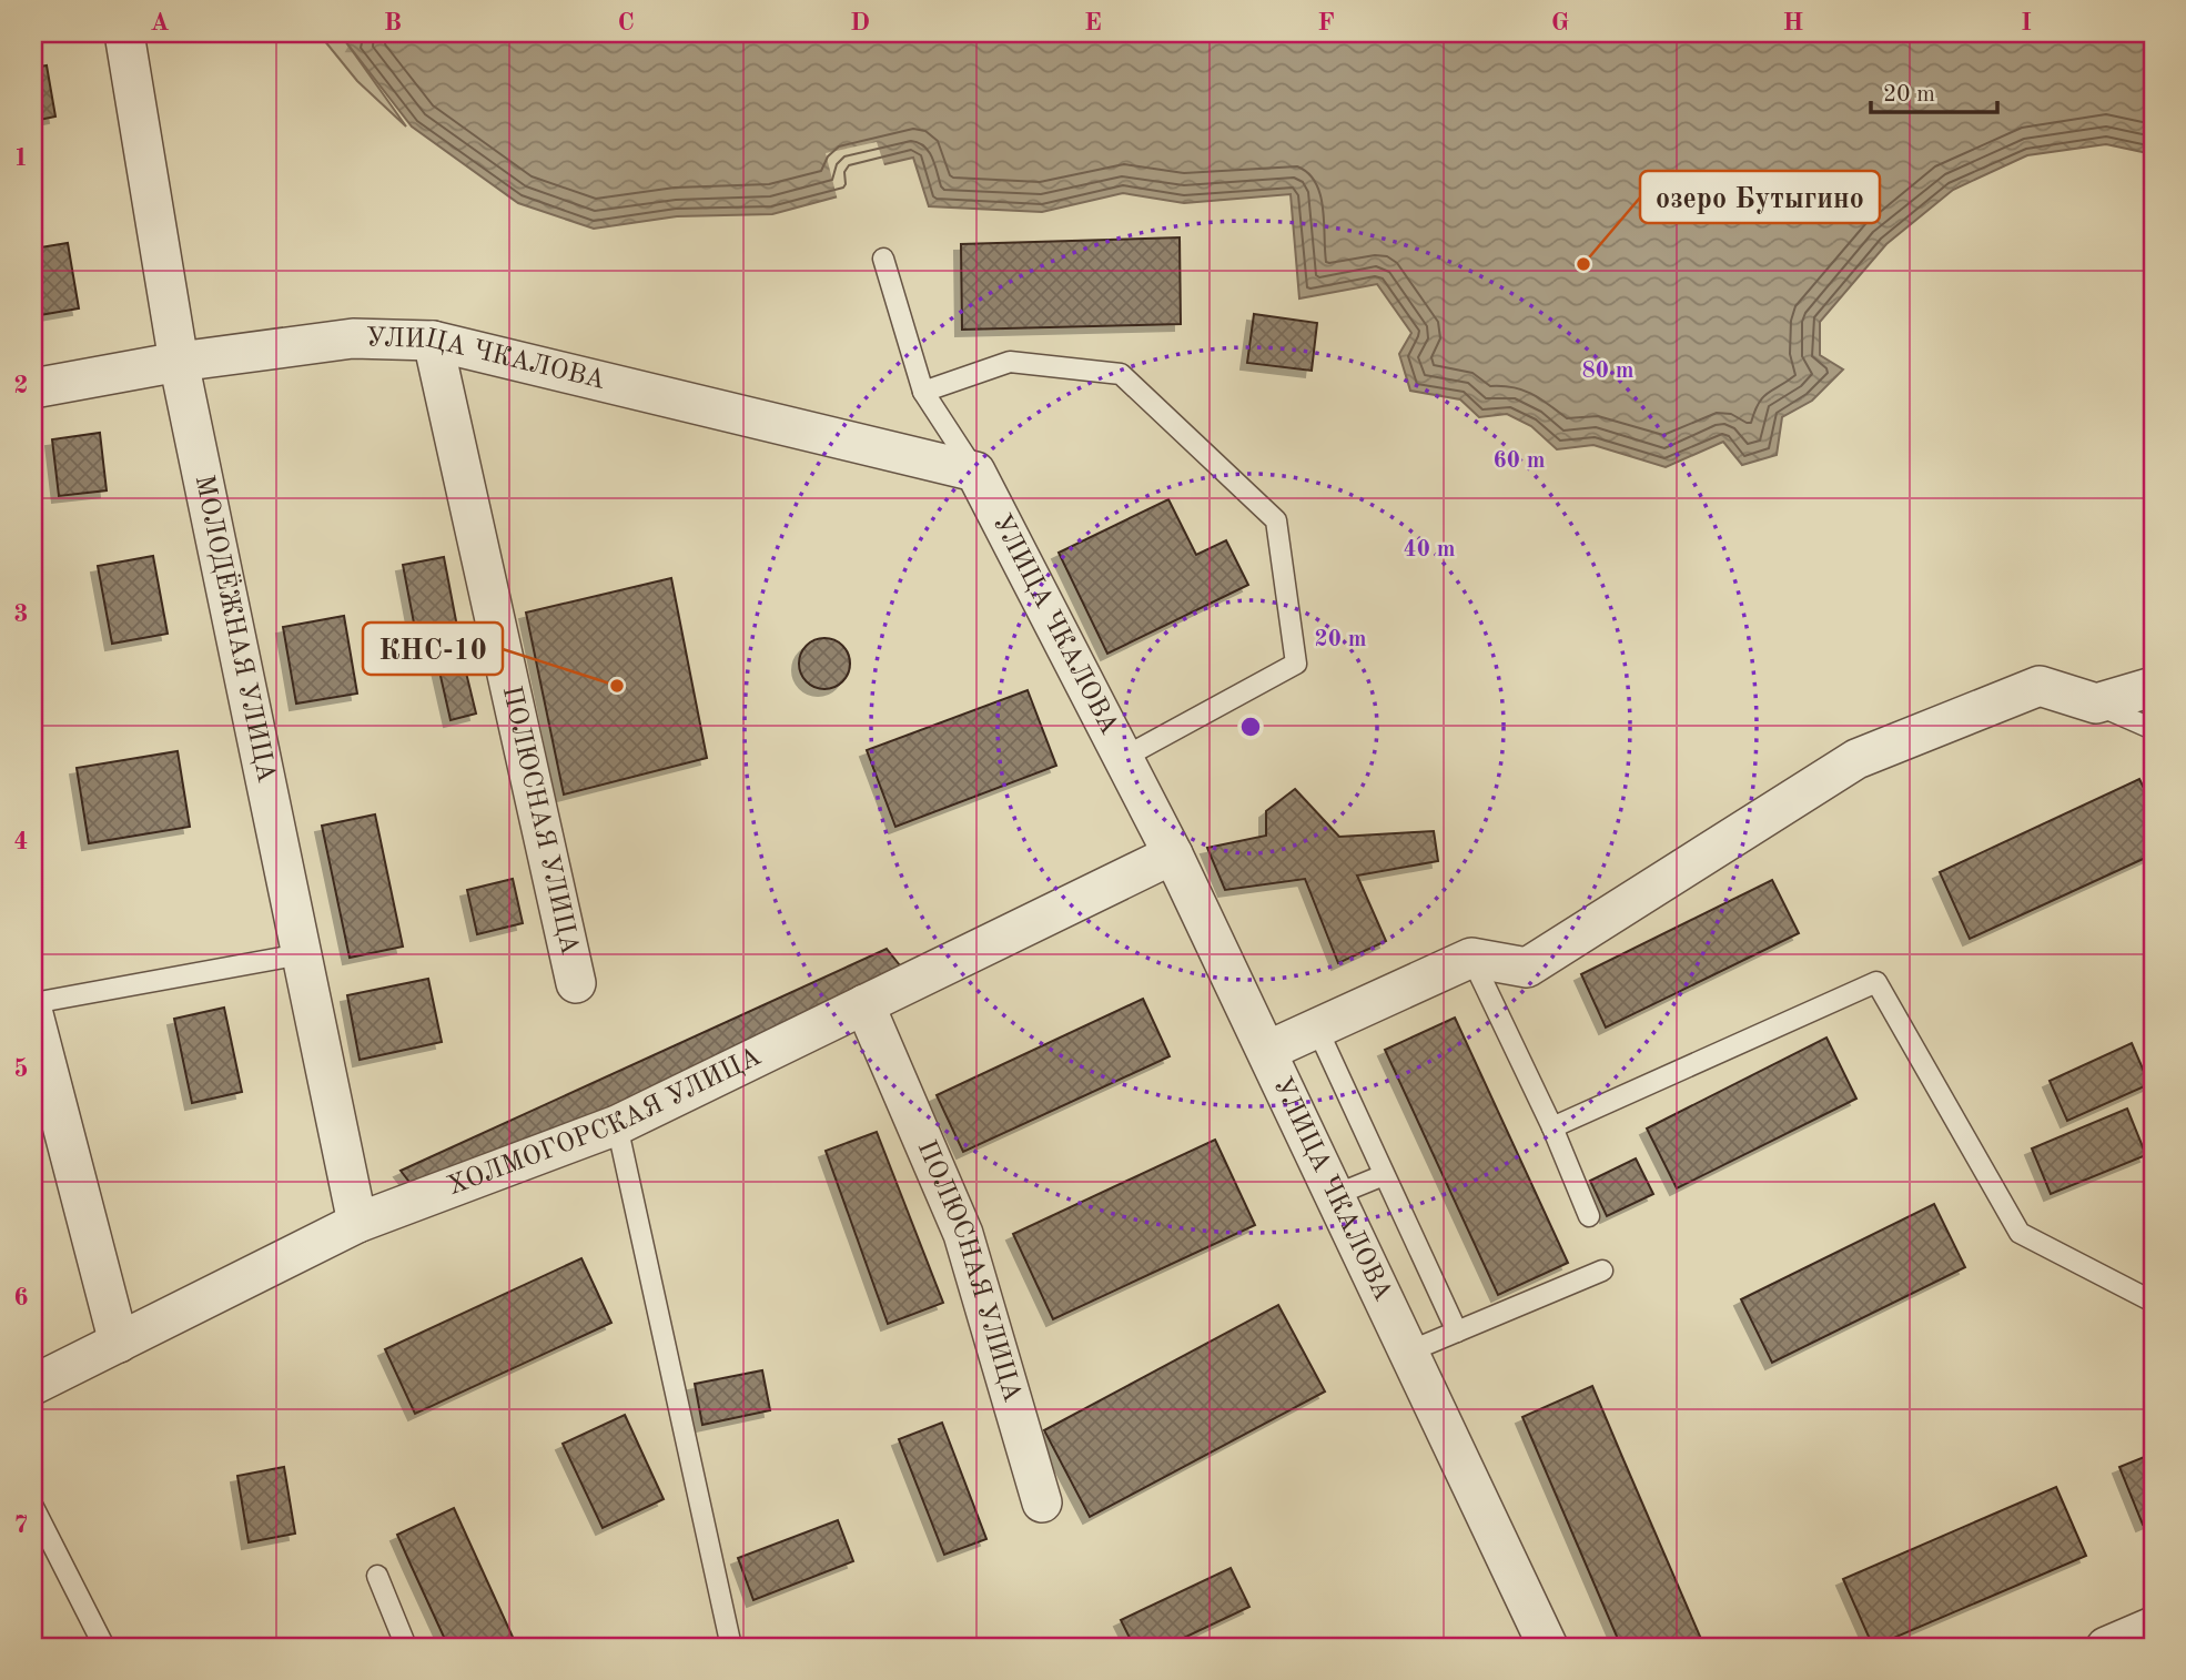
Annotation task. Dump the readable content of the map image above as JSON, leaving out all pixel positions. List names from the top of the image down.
{
  "streets": {
    "street": [
      "УЛИЦА ЧКАЛОВА",
      "МОЛОДЁЖНАЯ УЛИЦА",
      "ПОЛЮСНАЯ УЛИЦА",
      "ХОЛМОГОРСКАЯ УЛИЦА"
    ]
  },
  "crossings": [
    ["УЛИЦА ЧКАЛОВА", "МОЛОДЁЖНАЯ УЛИЦА"],
    ["УЛИЦА ЧКАЛОВА", "ПОЛЮСНАЯ УЛИЦА"],
    ["УЛИЦА ЧКАЛОВА", "ХОЛМОГОРСКАЯ УЛИЦА"],
    ["МОЛОДЁЖНАЯ УЛИЦА", "ХОЛМОГОРСКАЯ УЛИЦА"],
    ["ПОЛЮСНАЯ УЛИЦА", "ХОЛМОГОРСКАЯ УЛИЦА"]
  ],
  "places": ["озеро Бутыгино", "КНС-10"],
  "scale_bar": "20 m",
  "grid": {
    "columns": [
      "A",
      "B",
      "C",
      "D",
      "E",
      "F",
      "G",
      "H",
      "I"
    ],
    "rows": [
      "1",
      "2",
      "3",
      "4",
      "5",
      "6",
      "7"
    ]
  },
  "rings": [
    "80 m",
    "60 m",
    "40 m",
    "20 m"
  ]
}
